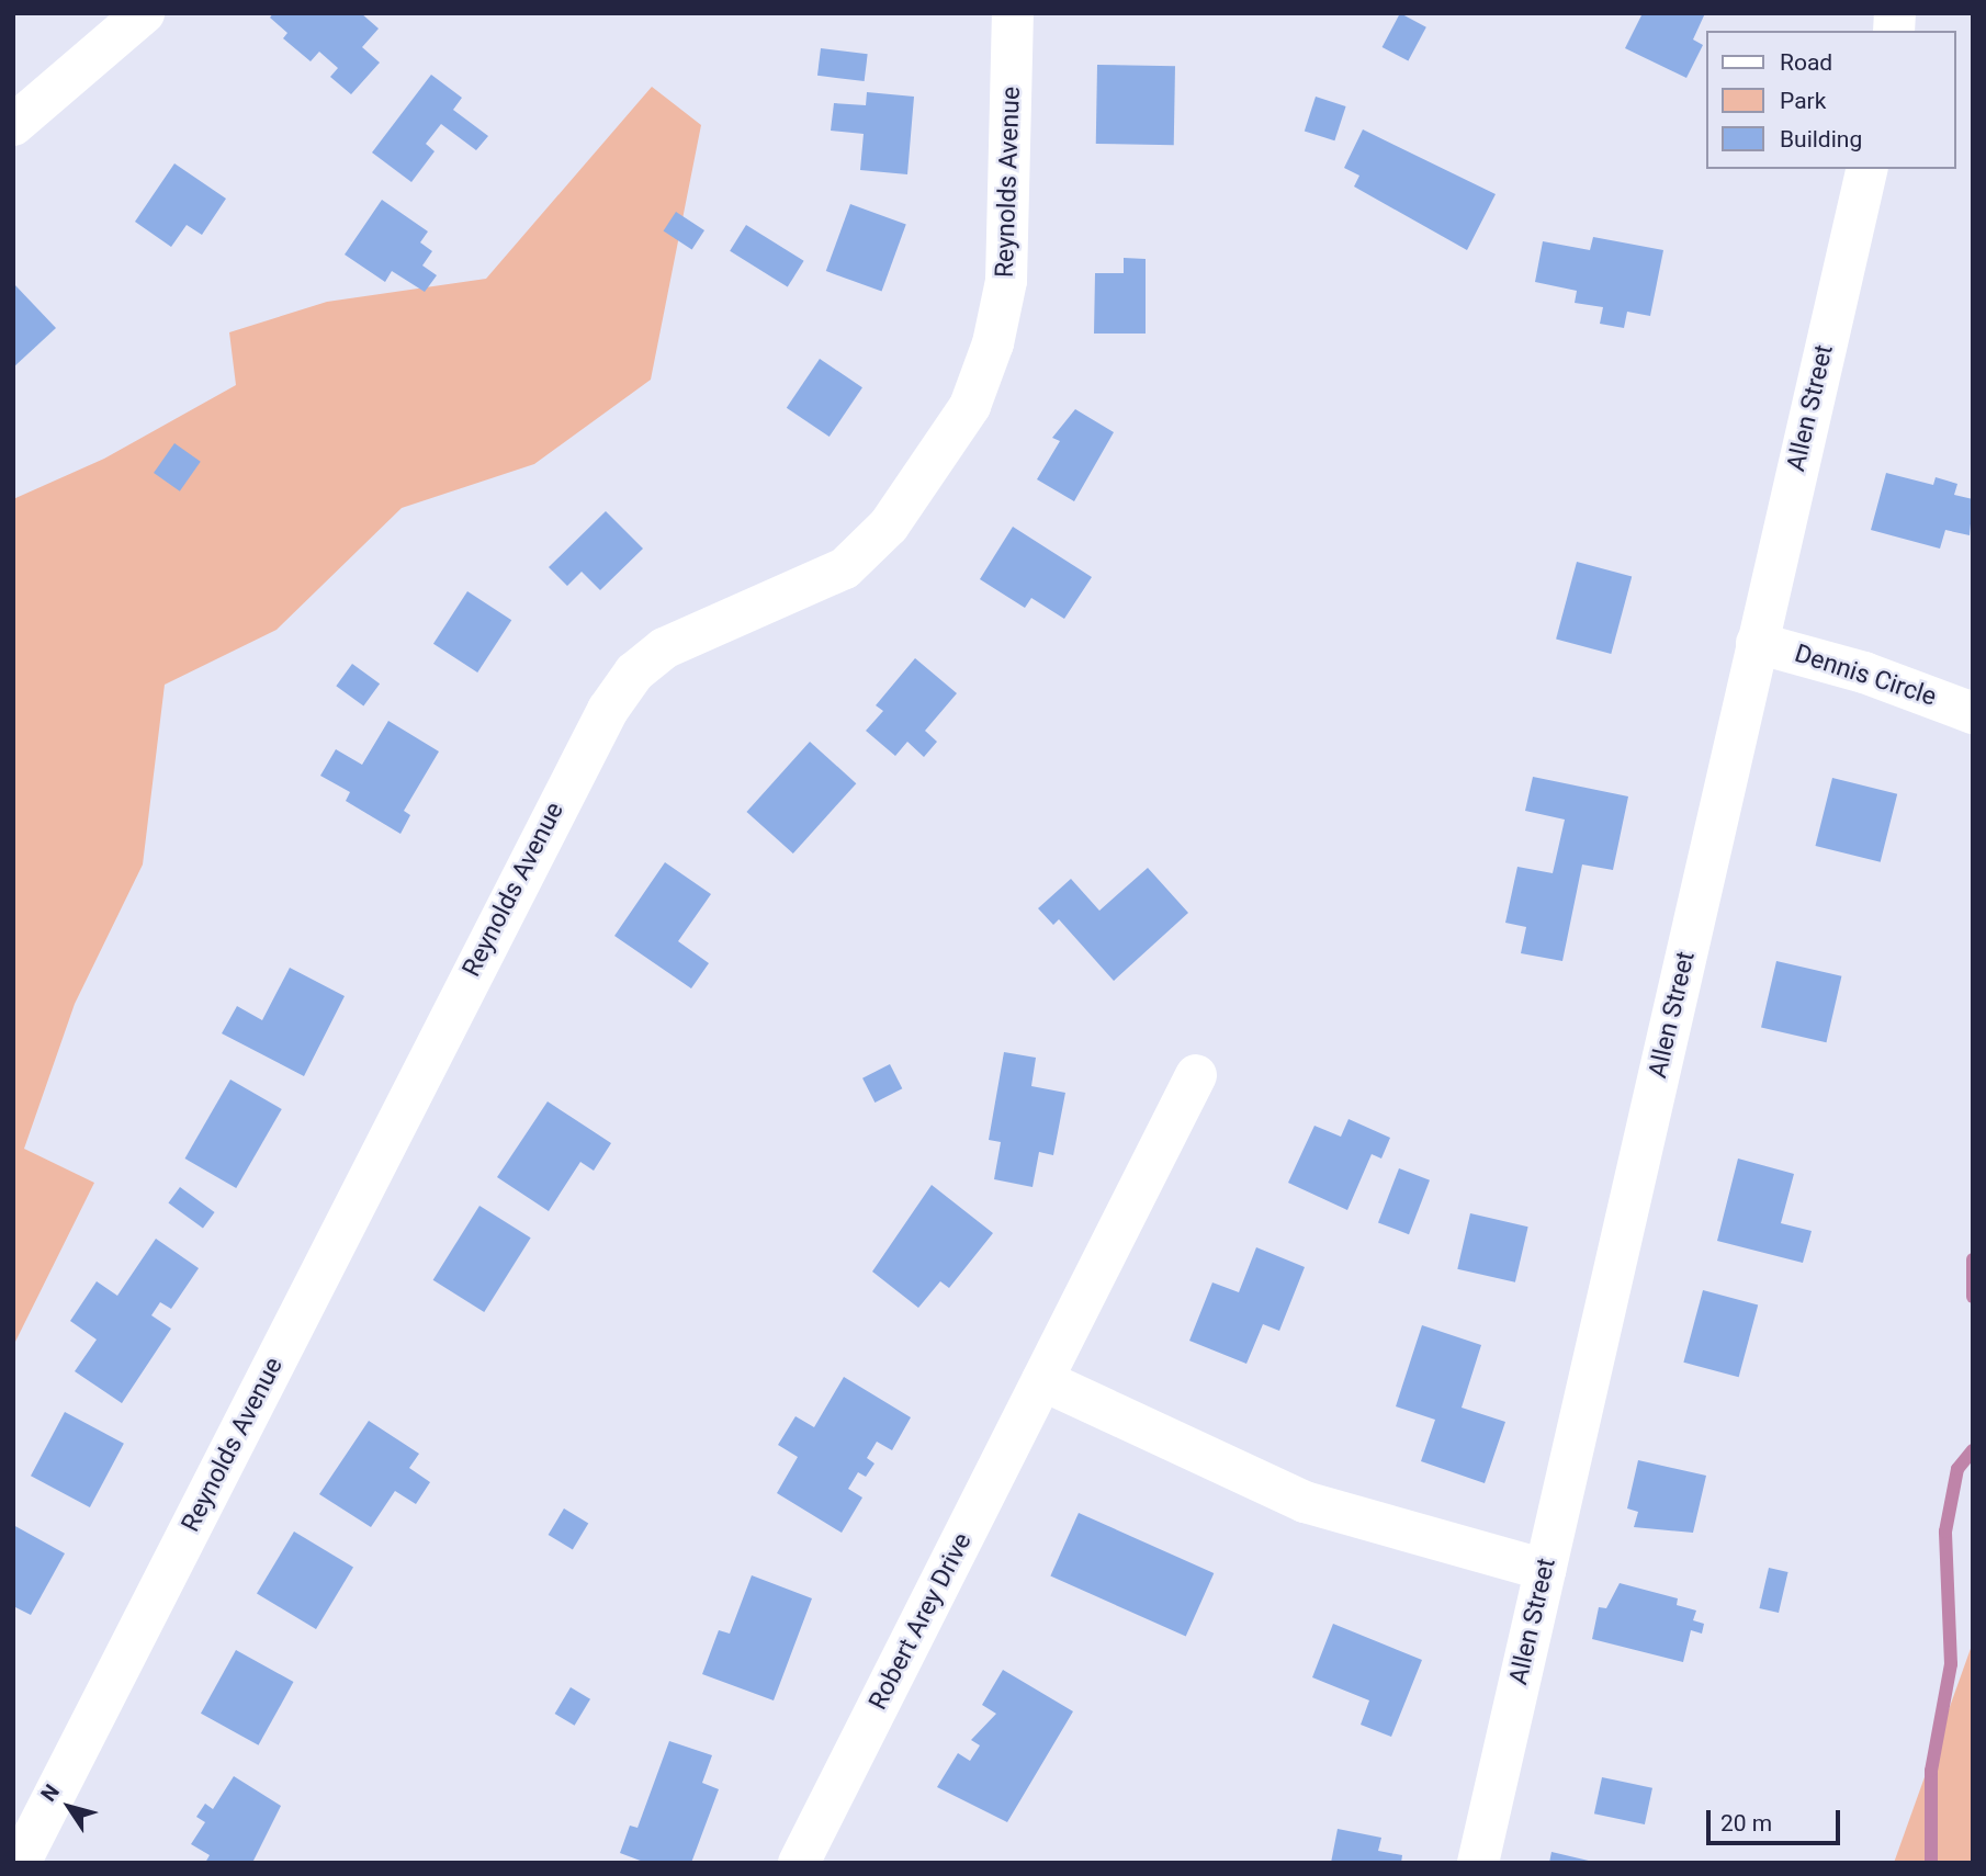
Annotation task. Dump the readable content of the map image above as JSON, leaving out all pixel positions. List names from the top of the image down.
{
  "streets": {
    "street": [
      "Reynolds Avenue",
      "Allen Street",
      "Dennis Circle",
      "Robert Arey Drive"
    ]
  },
  "crossings": [
    ["Allen Street", "Dennis Circle"]
  ],
  "legend": ["Road", "Park", "Building"],
  "scale_bar": "20 m",
  "north": "top left"
}
